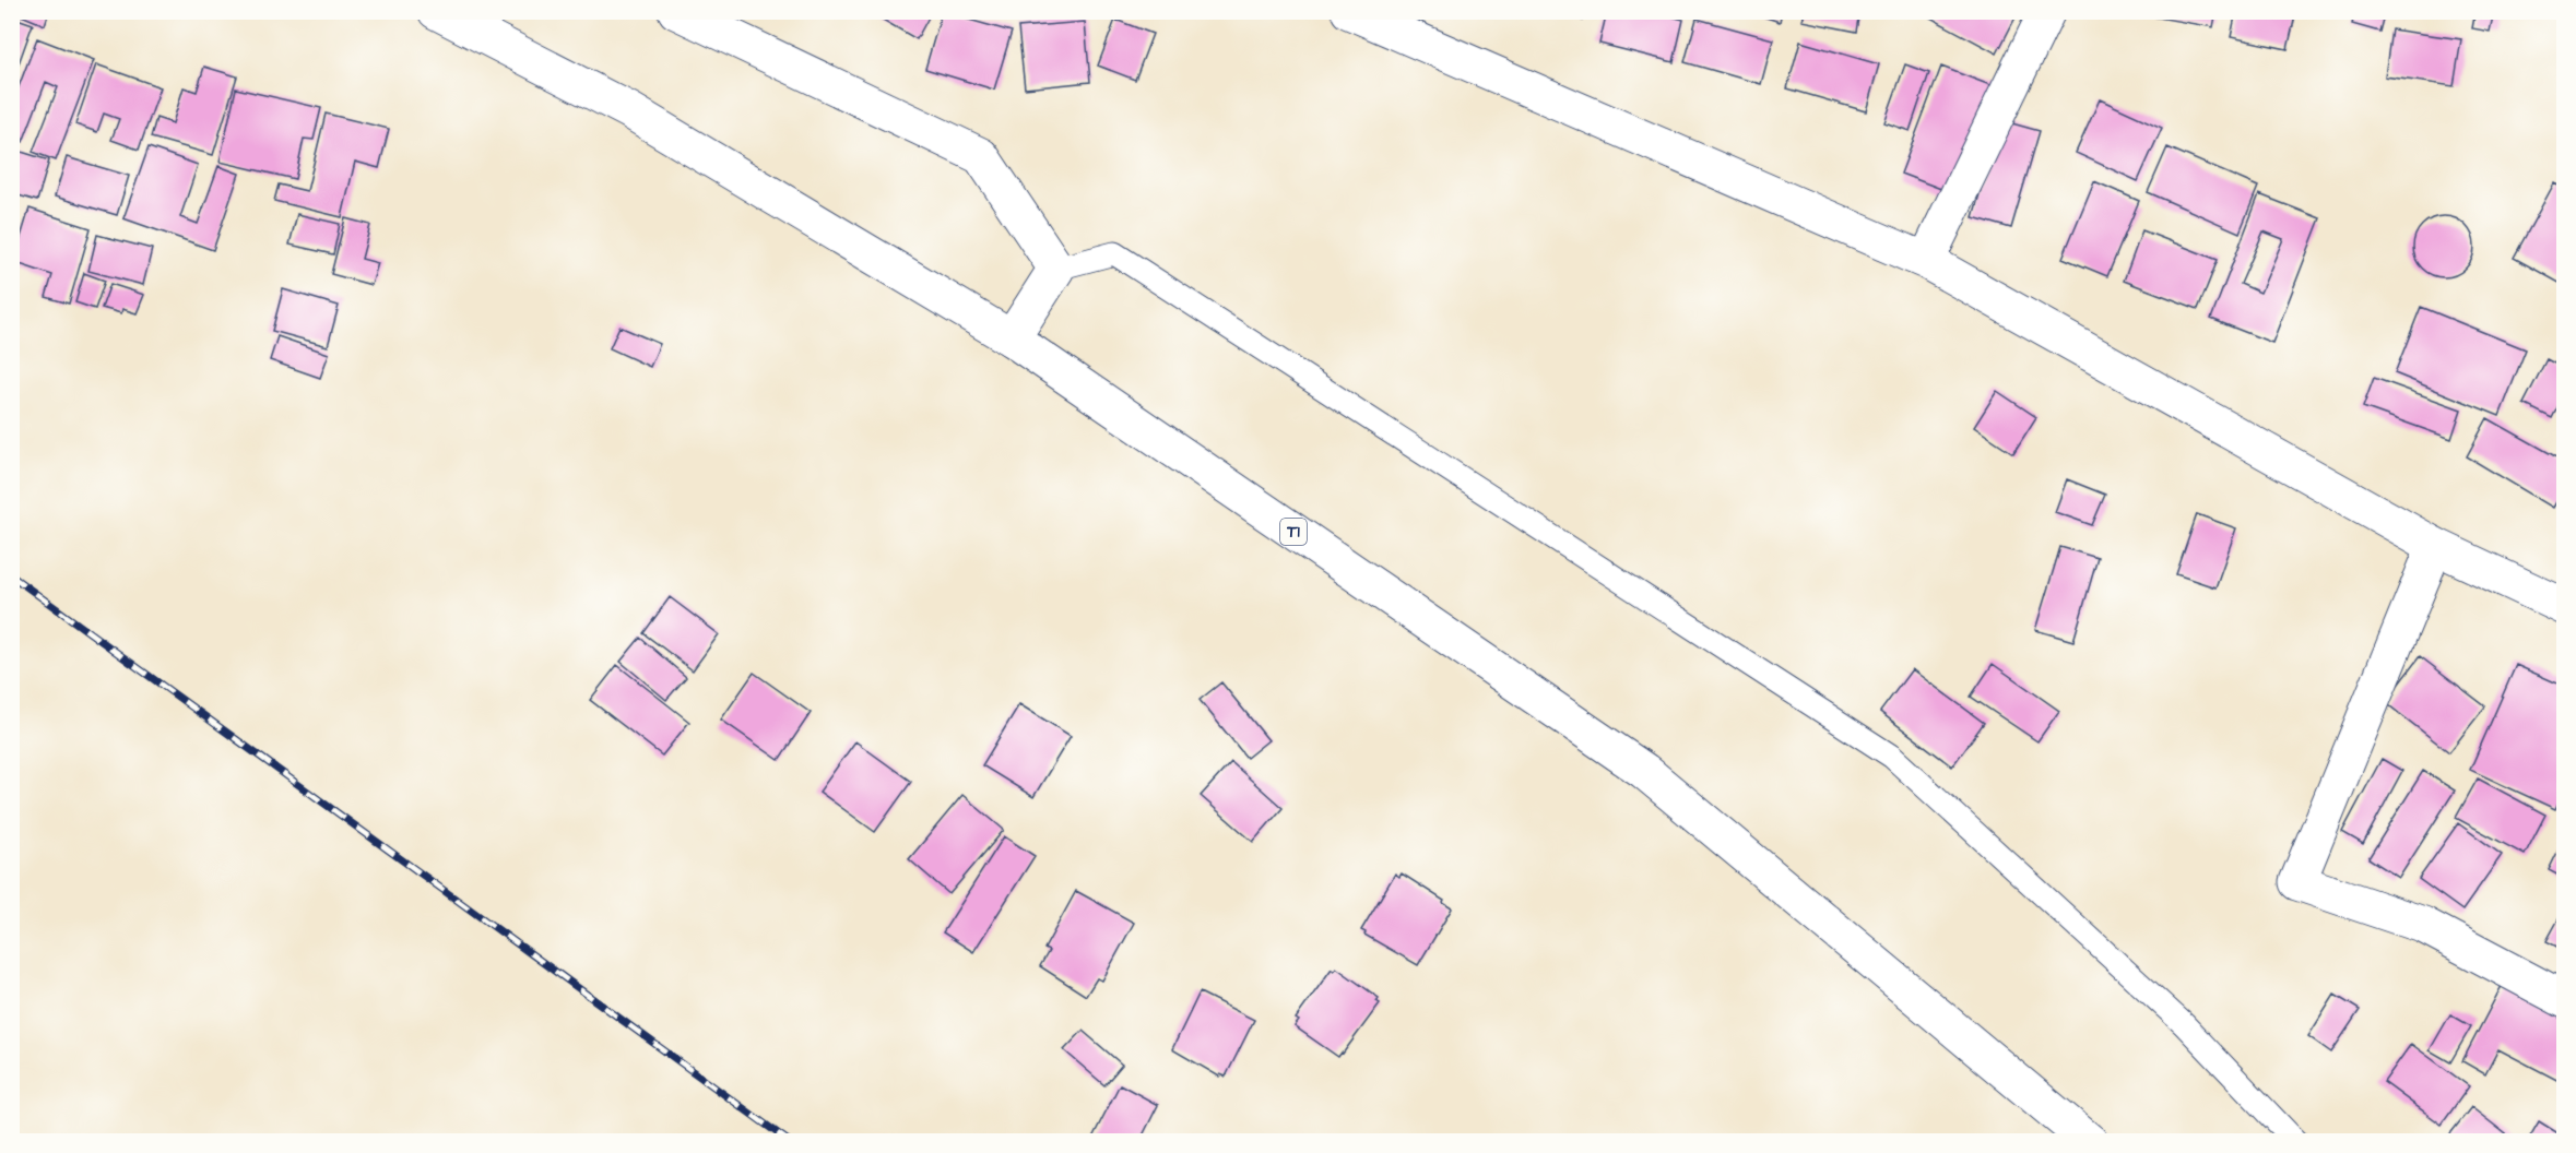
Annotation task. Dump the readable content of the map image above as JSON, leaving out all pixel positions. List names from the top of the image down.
{
  "streets": {
    "main road": ["T1"]
  }
}
